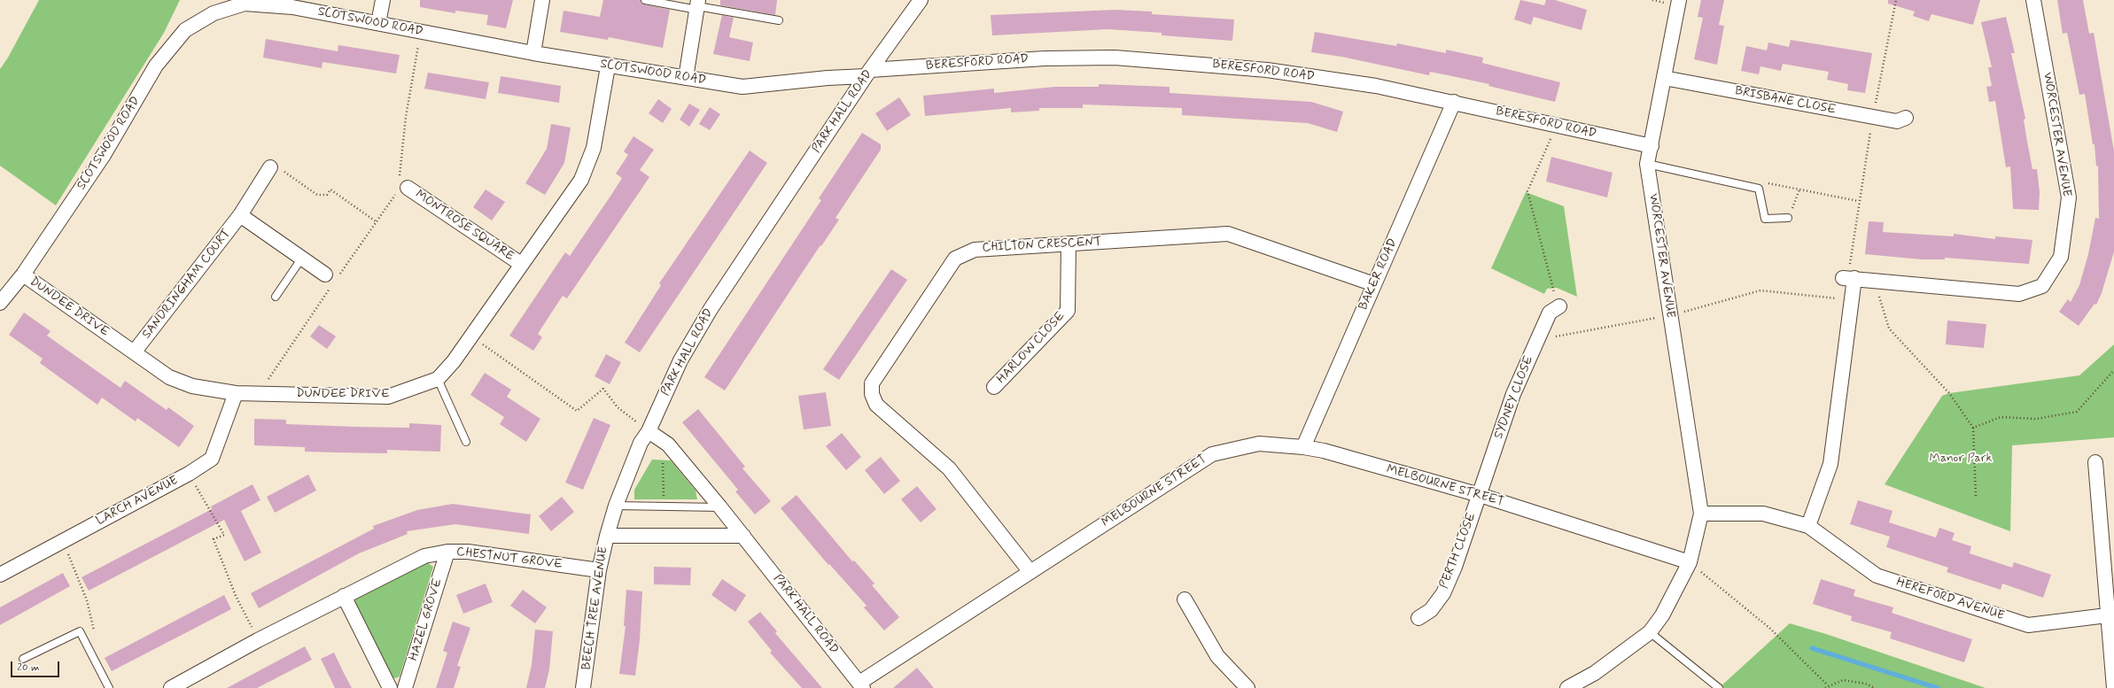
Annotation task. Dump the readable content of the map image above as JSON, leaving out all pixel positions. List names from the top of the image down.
{
  "streets": {
    "street": [
      "SCOTSWOOD ROAD",
      "BERESFORD ROAD",
      "BRISBANE CLOSE",
      "PARK HALL ROAD",
      "WORCESTER AVENUE",
      "MONTROSE SQUARE",
      "CHILTON CRESCENT",
      "BAKER ROAD",
      "SANDRINGHAM COURT",
      "DUNDEE DRIVE",
      "HARLOW CLOSE",
      "SYDNEY CLOSE",
      "MELBOURNE STREET",
      "LARCH AVENUE",
      "PERTH CLOSE",
      "CHESTNUT GROVE",
      "HEREFORD AVENUE",
      "BEECH TREE AVENUE",
      "HAZEL GROVE"
    ]
  },
  "crossings": [
    ["SCOTSWOOD ROAD", "BERESFORD ROAD"],
    ["SCOTSWOOD ROAD", "PARK HALL ROAD"],
    ["SCOTSWOOD ROAD", "DUNDEE DRIVE"],
    ["BERESFORD ROAD", "PARK HALL ROAD"],
    ["BERESFORD ROAD", "WORCESTER AVENUE"],
    ["BERESFORD ROAD", "BAKER ROAD"],
    ["BRISBANE CLOSE", "WORCESTER AVENUE"],
    ["PARK HALL ROAD", "MELBOURNE STREET"],
    ["PARK HALL ROAD", "BEECH TREE AVENUE"],
    ["WORCESTER AVENUE", "MELBOURNE STREET"],
    ["MONTROSE SQUARE", "DUNDEE DRIVE"],
    ["CHILTON CRESCENT", "BAKER ROAD"],
    ["CHILTON CRESCENT", "HARLOW CLOSE"],
    ["CHILTON CRESCENT", "MELBOURNE STREET"],
    ["BAKER ROAD", "MELBOURNE STREET"],
    ["SANDRINGHAM COURT", "DUNDEE DRIVE"],
    ["DUNDEE DRIVE", "LARCH AVENUE"],
    ["SYDNEY CLOSE", "MELBOURNE STREET"],
    ["SYDNEY CLOSE", "PERTH CLOSE"],
    ["MELBOURNE STREET", "PERTH CLOSE"],
    ["CHESTNUT GROVE", "BEECH TREE AVENUE"],
    ["CHESTNUT GROVE", "HAZEL GROVE"]
  ],
  "parks": ["Manor Park"],
  "scale_bar": "20 m"
}
